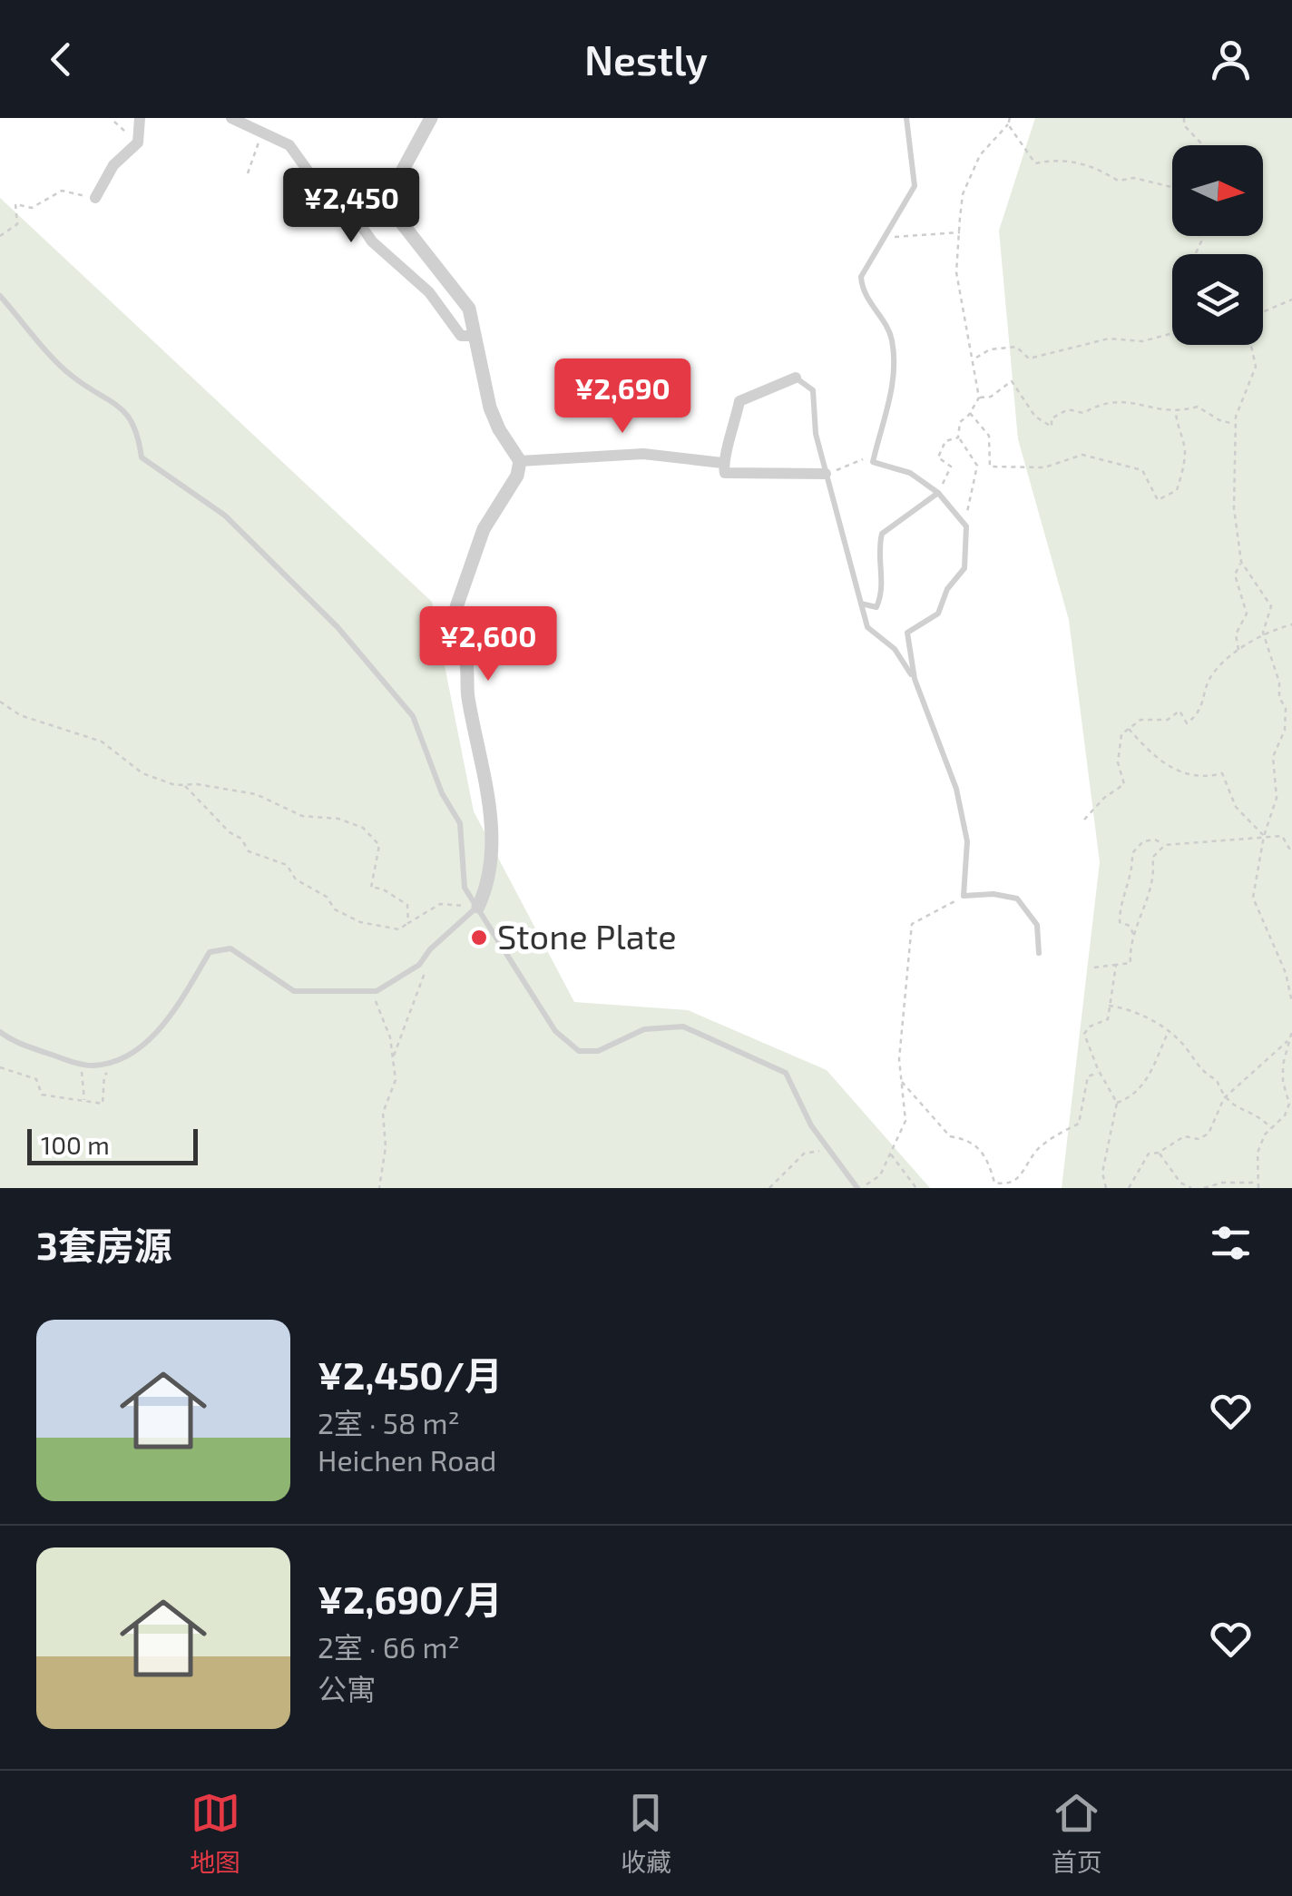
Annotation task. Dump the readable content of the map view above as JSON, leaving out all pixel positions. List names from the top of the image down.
{
  "places": ["Stone Plate"],
  "scale_bar": "100 m",
  "north": "right",
  "page": {
    "header": "Nestly",
    "price": ["¥2,450", "¥2,690", "¥2,600"],
    "scale": "100 m",
    "heading": "3套房源",
    "list": [
      {
        "name": "¥2,450/月",
        "note": "2室 · 58 m² · Heichen Road"
      },
      {
        "name": "¥2,690/月",
        "note": "2室 · 66 m² · 公寓"
      }
    ],
    "tabs": ["地图", "收藏", "首页"]
  }
}
